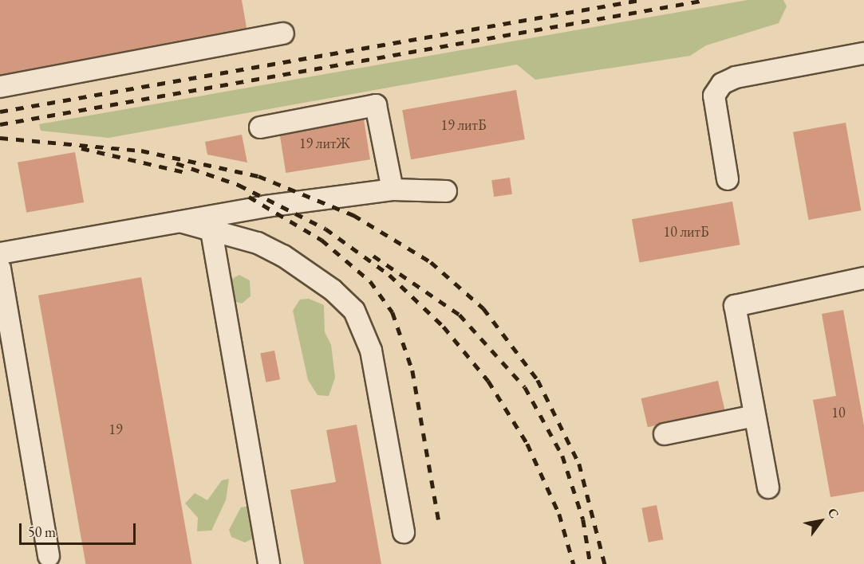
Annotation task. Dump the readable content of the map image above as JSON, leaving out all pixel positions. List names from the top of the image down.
{
  "house_numbers": [
    "19 литБ",
    "19 литЖ",
    "10 литБ",
    "10",
    "19"
  ],
  "scale_bar": "50 m",
  "north": "top right"
}
